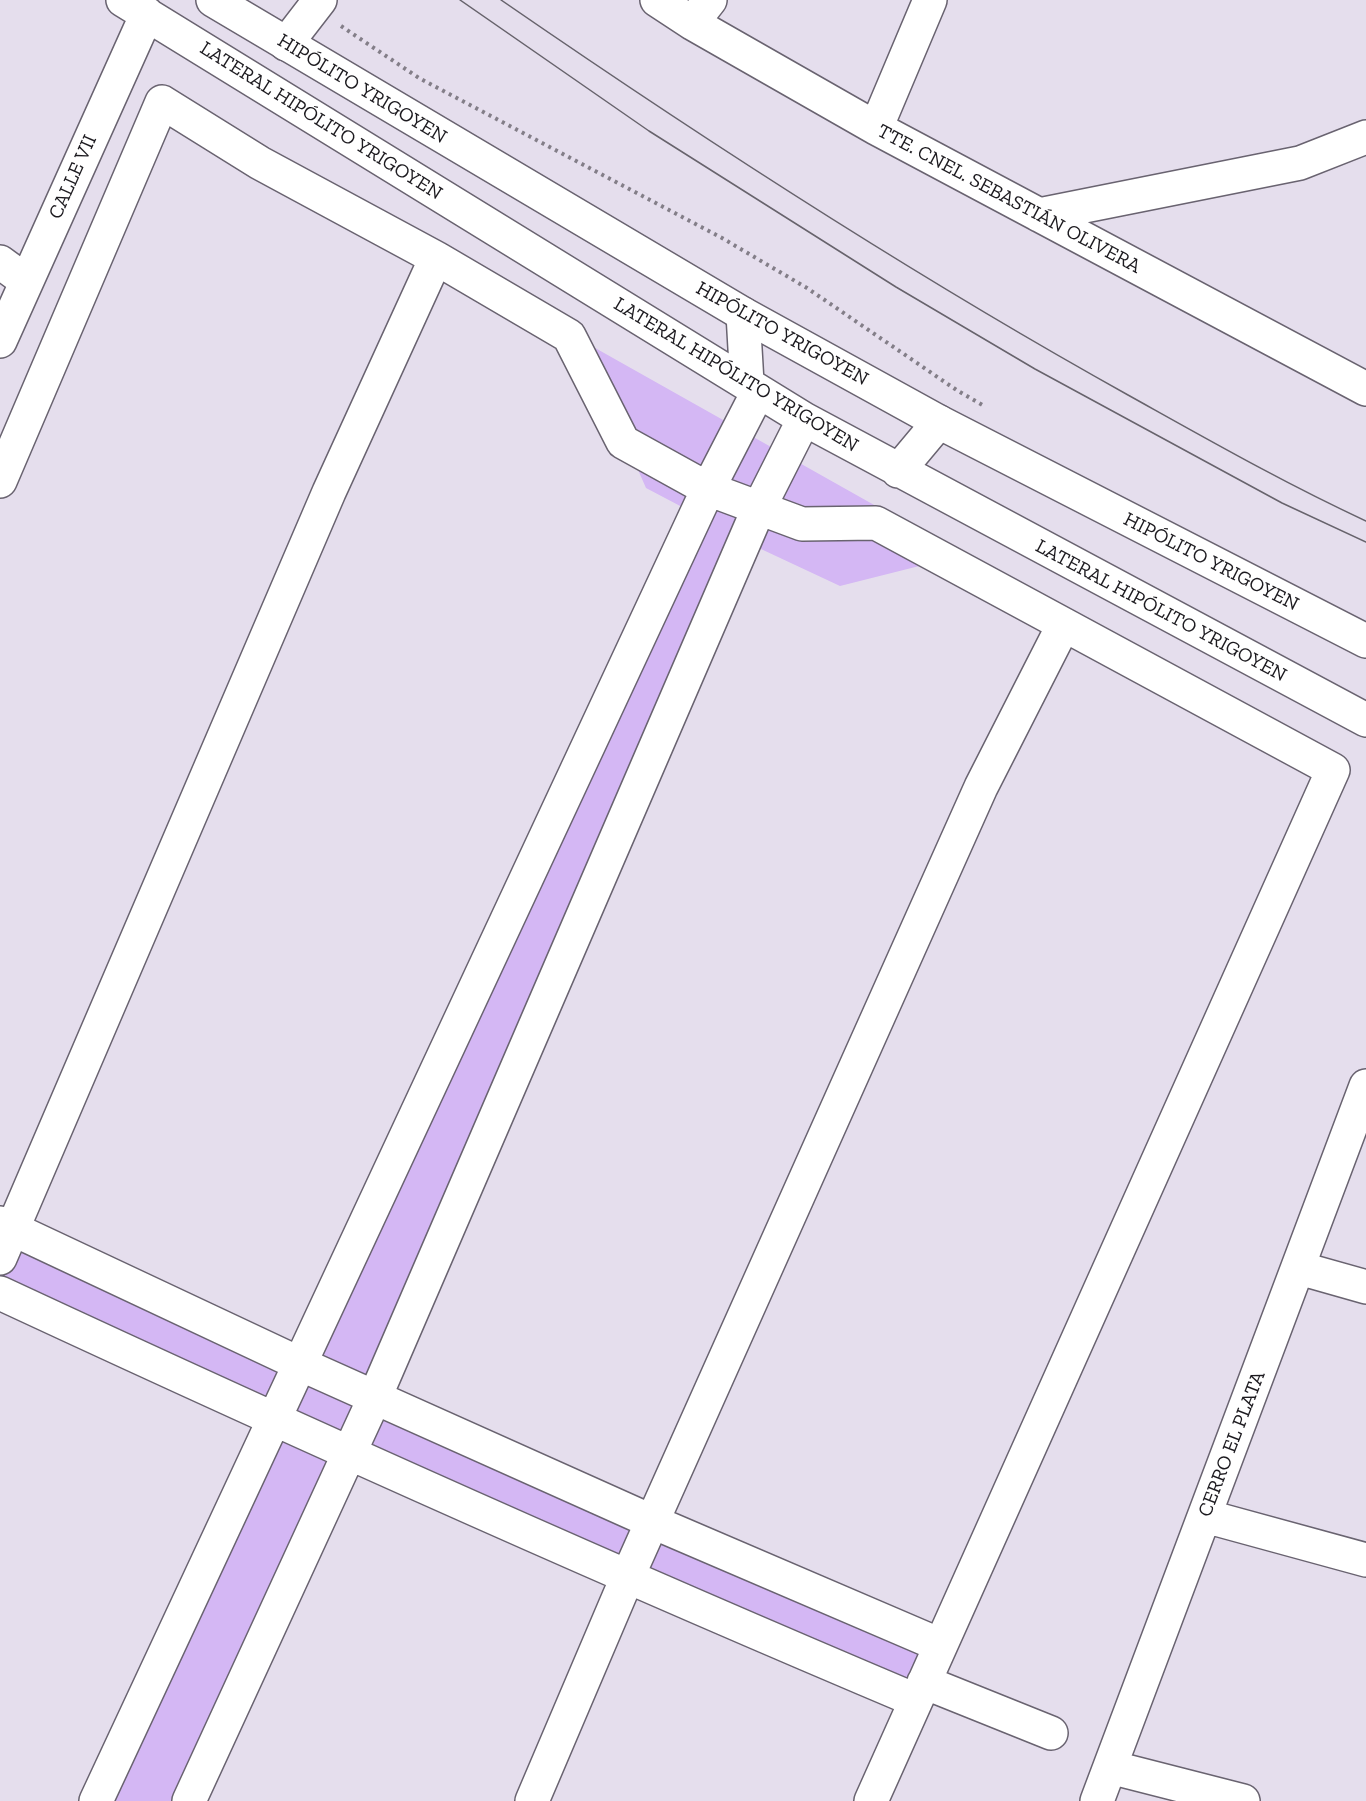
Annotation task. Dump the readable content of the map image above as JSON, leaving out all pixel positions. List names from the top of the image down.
{
  "streets": {
    "street": [
      "HIPÓLITO YRIGOYEN",
      "LATERAL HIPÓLITO YRIGOYEN",
      "CALLE VII",
      "TTE. CNEL. SEBASTIÁN OLIVERA",
      "CERRO EL PLATA"
    ]
  },
  "crossings": [
    ["LATERAL HIPÓLITO YRIGOYEN", "CALLE VII"]
  ]
}
